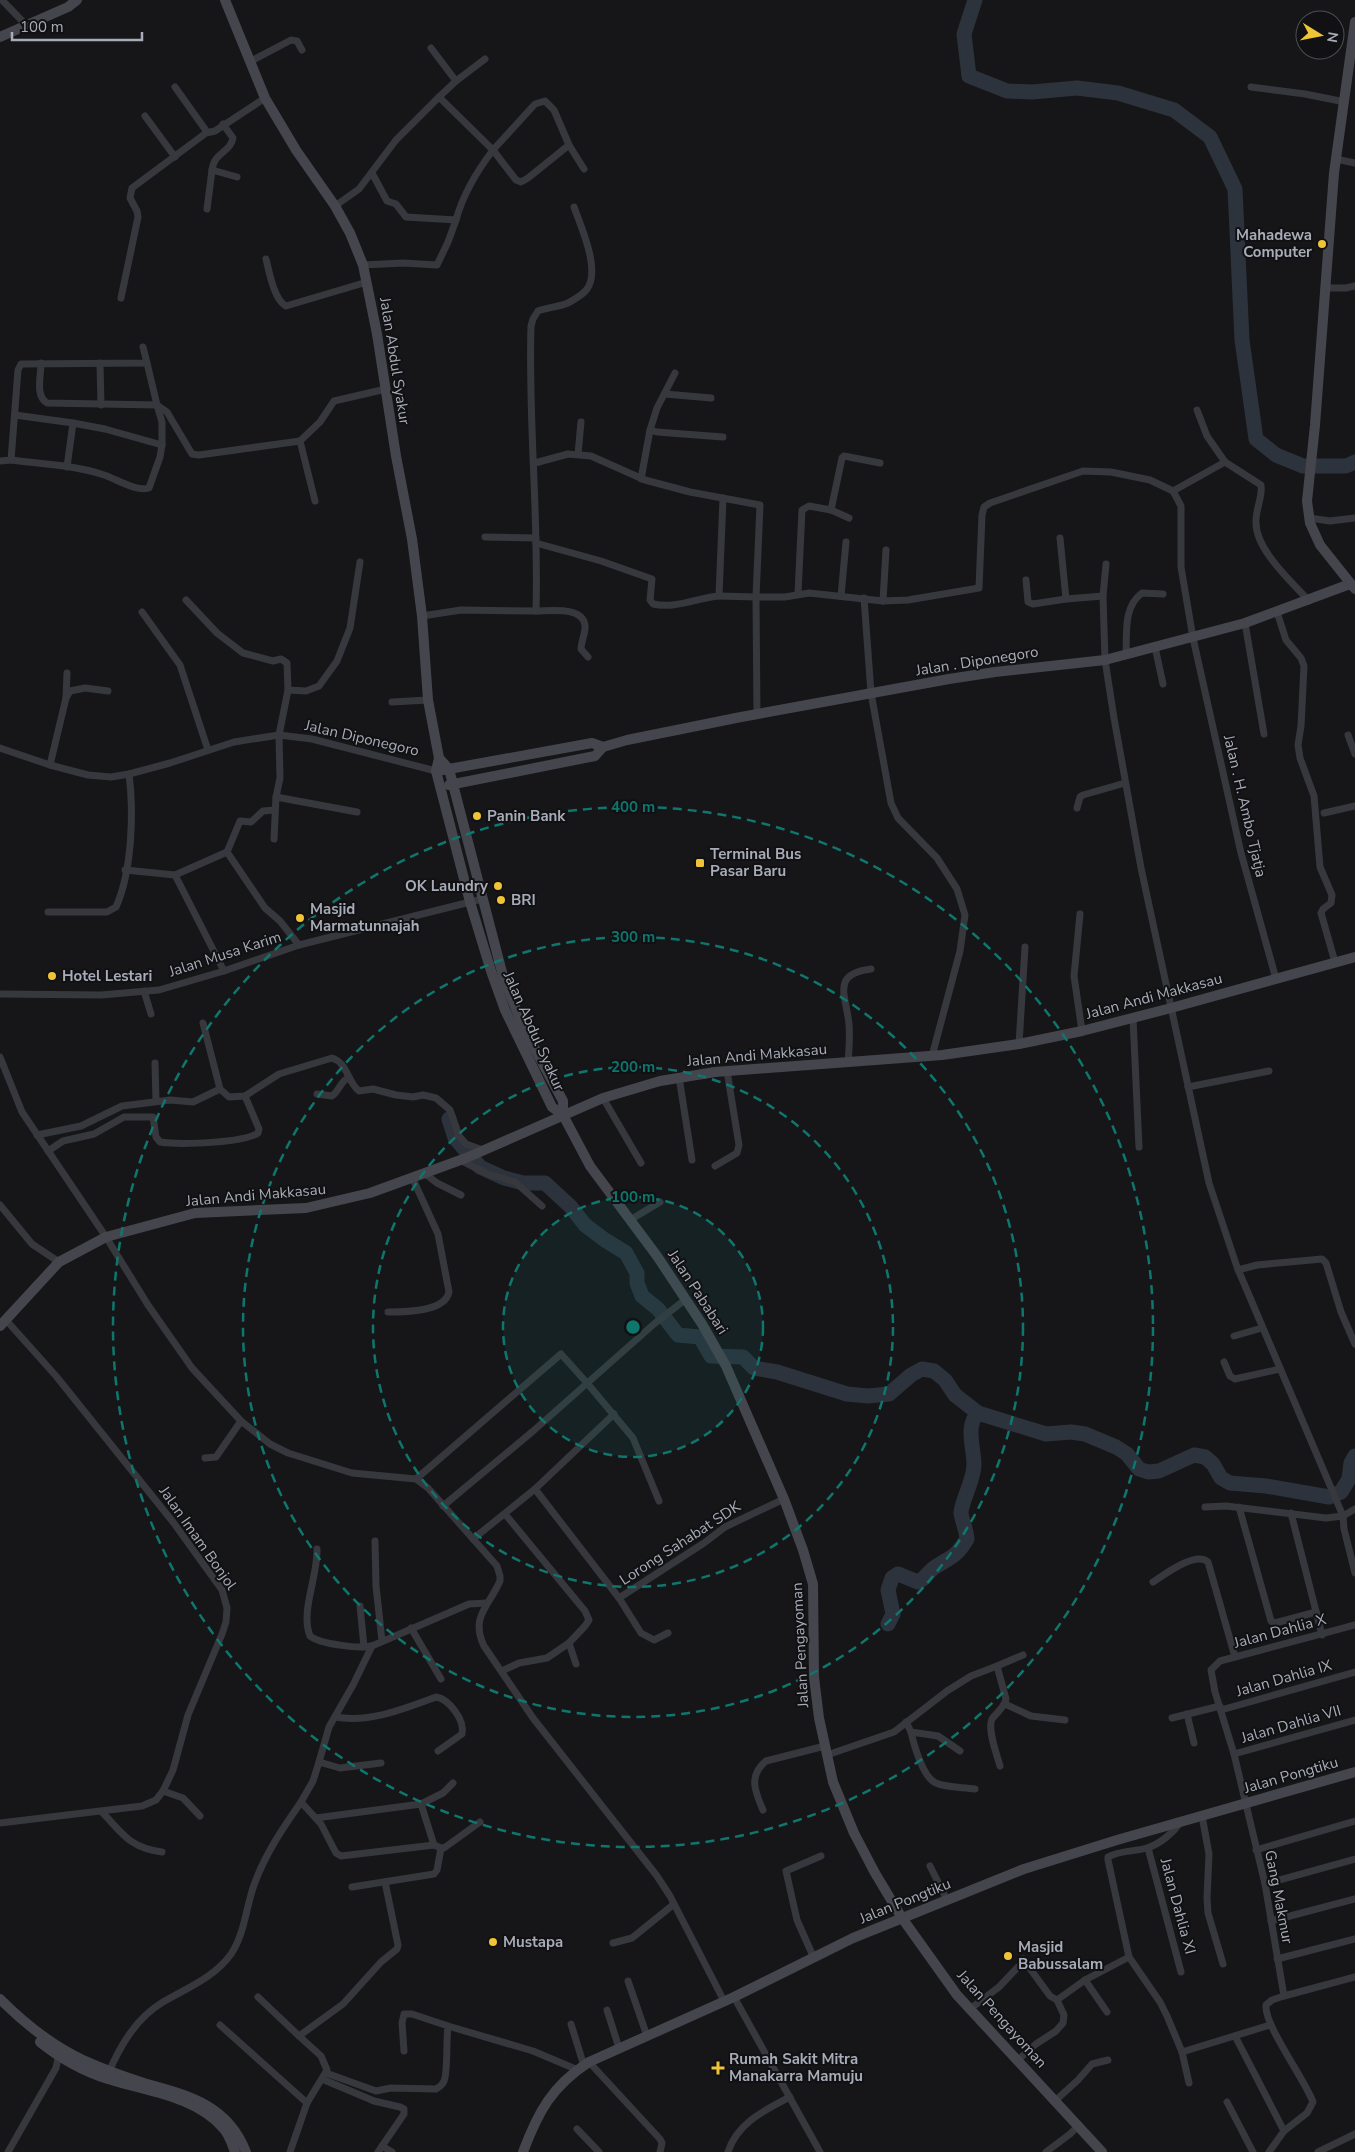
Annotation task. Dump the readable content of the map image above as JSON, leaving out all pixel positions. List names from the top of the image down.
{
  "streets": {
    "street": [
      "Jalan Abdul Syakur",
      "Jalan . Diponegoro",
      "Jalan Diponegoro",
      "Jalan . H. Ambo Tjatja",
      "Jalan Musa Karim",
      "Jalan Andi Makkasau",
      "Jalan Pababari",
      "Jalan Imam Bonjol",
      "Lorong Sahabat SDK",
      "Jalan Dahlia X",
      "Jalan Pengayoman",
      "Jalan Dahlia IX",
      "Jalan Dahlia VII",
      "Jalan Pongtiku",
      "Gang Makmur",
      "Jalan Dahlia XI"
    ]
  },
  "crossings": [
    ["Jalan Abdul Syakur", "Jalan Diponegoro"],
    ["Jalan Abdul Syakur", "Jalan Musa Karim"],
    ["Jalan Abdul Syakur", "Jalan Andi Makkasau"],
    ["Jalan Abdul Syakur", "Jalan Pababari"],
    ["Jalan . Diponegoro", "Jalan Diponegoro"],
    ["Jalan . Diponegoro", "Jalan . H. Ambo Tjatja"],
    ["Jalan . H. Ambo Tjatja", "Jalan Andi Makkasau"],
    ["Jalan Andi Makkasau", "Jalan Pababari"],
    ["Jalan Andi Makkasau", "Jalan Imam Bonjol"],
    ["Jalan Pababari", "Lorong Sahabat SDK"],
    ["Jalan Pababari", "Jalan Pengayoman"],
    ["Lorong Sahabat SDK", "Jalan Pengayoman"],
    ["Jalan Dahlia X", "Gang Makmur"],
    ["Jalan Pengayoman", "Jalan Pongtiku"],
    ["Jalan Dahlia IX", "Gang Makmur"],
    ["Jalan Dahlia VII", "Gang Makmur"],
    ["Jalan Pongtiku", "Gang Makmur"]
  ],
  "places": {
    "other": [
      "Mahadewa Computer",
      "Panin Bank",
      "OK Laundry",
      "BRI",
      "Masjid Marmatunnajah",
      "Hotel Lestari",
      "Mustapa",
      "Masjid Babussalam"
    ],
    "transit": ["Terminal Bus Pasar Baru"],
    "health": ["Rumah Sakit Mitra Manakarra Mamuju"]
  },
  "scale_bar": "100 m",
  "north": "right",
  "rings": [
    "400 m",
    "300 m",
    "200 m",
    "100 m"
  ]
}
